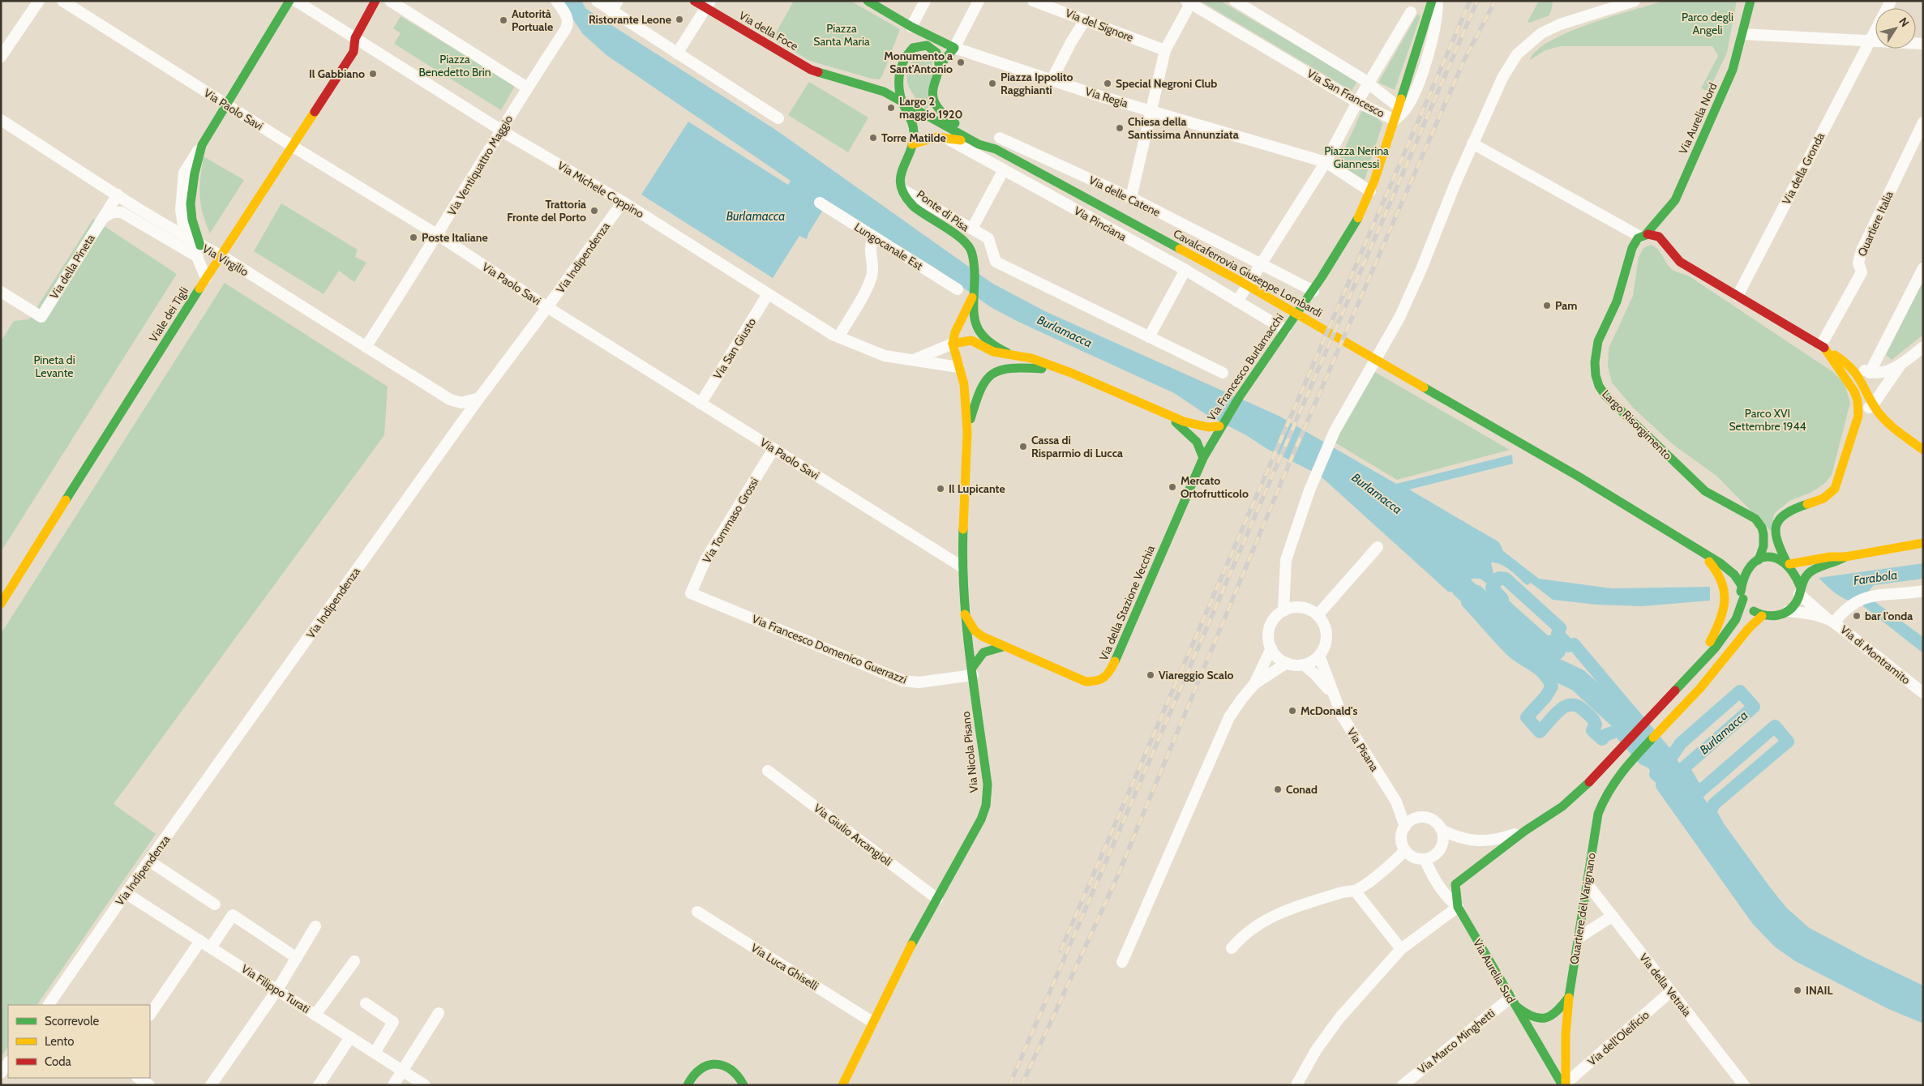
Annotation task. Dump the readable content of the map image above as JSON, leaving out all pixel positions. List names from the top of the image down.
{
  "streets": {
    "street": [
      "Via del Signore",
      "Via della Foce",
      "Via San Francesco",
      "Via Regia",
      "Via Paolo Savi",
      "Via Aurelia Nord",
      "Via Ventiquattro Maggio",
      "Via della Gronda",
      "Via Michele Coppino",
      "Via delle Catene",
      "Ponte di Pisa",
      "Via Pinciana",
      "Quartiere Italia",
      "Lungocanale Est",
      "Via Indipendenza",
      "Via Virgilio",
      "Via della Pineta",
      "Cavalcaferrovia Giuseppe Lombardi",
      "Viale dei Tigli",
      "Via San Giusto",
      "Via Francesco Burlamacchi",
      "Largo Risorgimento",
      "Via Tommaso Grossi",
      "Via della Stazione Vecchia",
      "Via Francesco Domenico Guerrazzi",
      "Via di Montramito",
      "Via Pisana",
      "Via Nicola Pisano",
      "Via Giulio Arcangioli",
      "Quartiere del Varignano",
      "Via Luca Ghiselli",
      "Via Aurelia Sud",
      "Via della Vetraia",
      "Via Filippo Turati",
      "Via dell'Oleificio",
      "Via Marco Minghetti"
    ]
  },
  "crossings": [
    ["Via della Foce", "Cavalcaferrovia Giuseppe Lombardi"],
    ["Via San Francesco", "Via Francesco Burlamacchi"],
    ["Via Regia", "Via Francesco Burlamacchi"],
    ["Via Paolo Savi", "Via Ventiquattro Maggio"],
    ["Via Paolo Savi", "Via Indipendenza"],
    ["Via Paolo Savi", "Viale dei Tigli"],
    ["Via Paolo Savi", "Via San Giusto"],
    ["Via Paolo Savi", "Via Tommaso Grossi"],
    ["Via Paolo Savi", "Via Nicola Pisano"],
    ["Via Aurelia Nord", "Largo Risorgimento"],
    ["Via Ventiquattro Maggio", "Via Michele Coppino"],
    ["Via Ventiquattro Maggio", "Via Virgilio"],
    ["Via Michele Coppino", "Via Indipendenza"],
    ["Via Michele Coppino", "Viale dei Tigli"],
    ["Via Michele Coppino", "Via San Giusto"],
    ["Via delle Catene", "Via Francesco Burlamacchi"],
    ["Via Pinciana", "Cavalcaferrovia Giuseppe Lombardi"],
    ["Via Pinciana", "Via Francesco Burlamacchi"],
    ["Via Indipendenza", "Via Virgilio"],
    ["Via Indipendenza", "Via Filippo Turati"],
    ["Via Virgilio", "Via della Pineta"],
    ["Via Virgilio", "Viale dei Tigli"],
    ["Via Francesco Burlamacchi", "Via della Stazione Vecchia"],
    ["Largo Risorgimento", "Via di Montramito"],
    ["Largo Risorgimento", "Quartiere del Varignano"],
    ["Via Tommaso Grossi", "Via Francesco Domenico Guerrazzi"],
    ["Via della Stazione Vecchia", "Via Nicola Pisano"],
    ["Via Francesco Domenico Guerrazzi", "Via Nicola Pisano"],
    ["Via di Montramito", "Quartiere del Varignano"],
    ["Via Pisana", "Via Aurelia Sud"],
    ["Via Nicola Pisano", "Via Giulio Arcangioli"],
    ["Via Nicola Pisano", "Via Luca Ghiselli"],
    ["Quartiere del Varignano", "Via Aurelia Sud"],
    ["Quartiere del Varignano", "Via della Vetraia"],
    ["Quartiere del Varignano", "Via Marco Minghetti"],
    ["Via Aurelia Sud", "Via dell'Oleificio"],
    ["Via Aurelia Sud", "Via Marco Minghetti"],
    ["Via della Vetraia", "Via dell'Oleificio"]
  ],
  "water": ["Burlamacca", "Farabola"],
  "parks": [
    "Parco degli Angeli",
    "Piazza Santa Maria",
    "Piazza Benedetto Brin",
    "Piazza Nerina Giannessi",
    "Pineta di Levante",
    "Parco XVI Settembre 1944"
  ],
  "places": [
    "Ristorante Leone",
    "Autorità Portuale",
    "Monumento a Sant'Antonio",
    "Il Gabbiano",
    "Piazza Ippolito Ragghianti",
    "Special Negroni Club",
    "Largo 2 maggio 1920",
    "Chiesa della Santissima Annunziata",
    "Torre Matilde",
    "Trattoria Fronte del Porto",
    "Poste Italiane",
    "Pam",
    "Cassa di Risparmio di Lucca",
    "Mercato Ortofrutticolo",
    "Il Lupicante",
    "bar l'onda",
    "Viareggio Scalo",
    "McDonald's",
    "Conad",
    "INAIL"
  ],
  "legend": ["Scorrevole", "Lento", "Coda"],
  "north": "top right"
}
